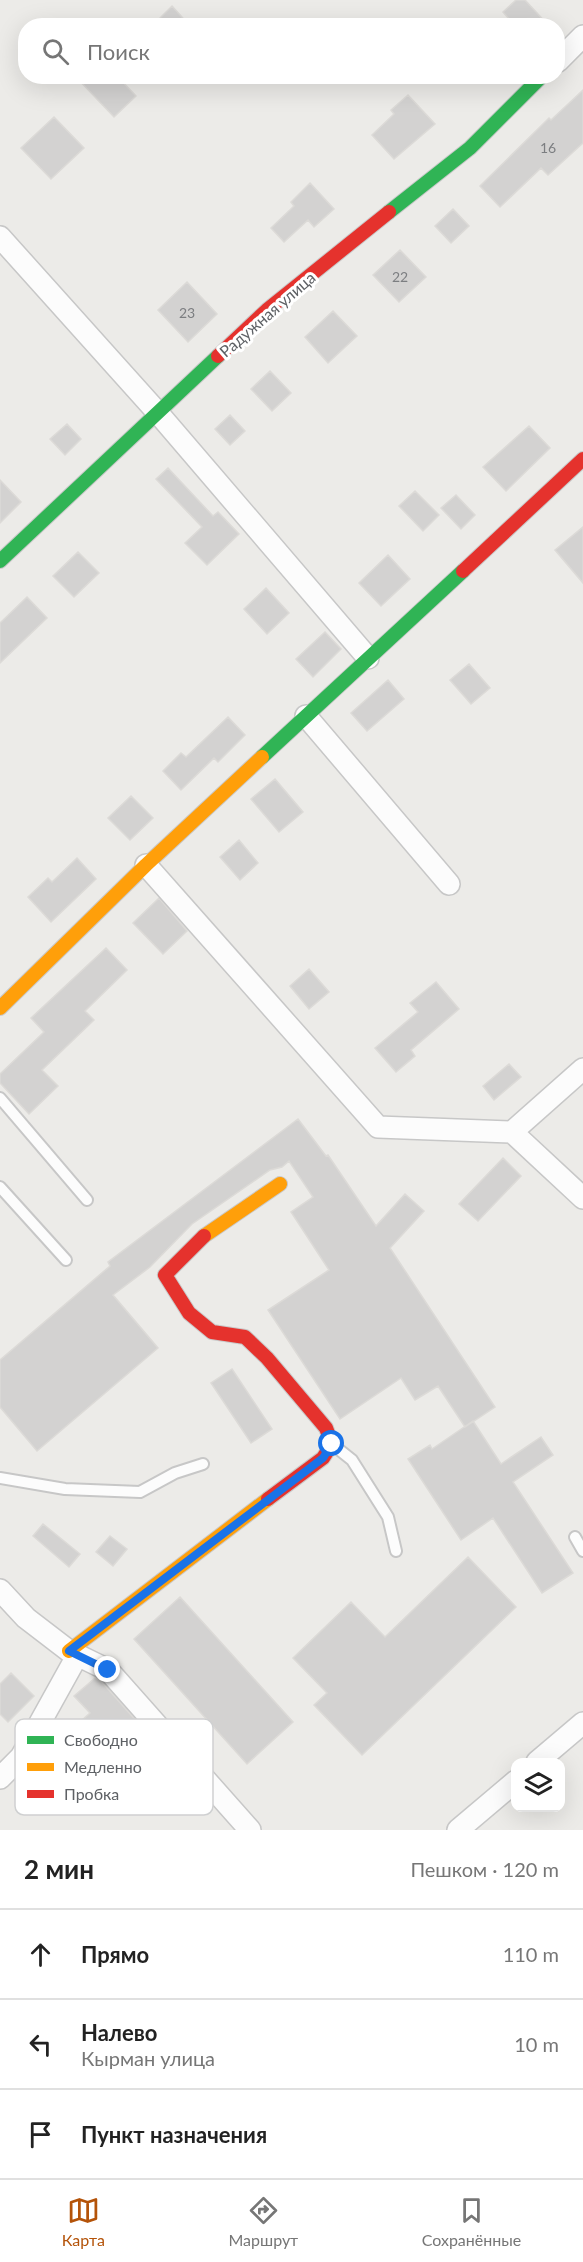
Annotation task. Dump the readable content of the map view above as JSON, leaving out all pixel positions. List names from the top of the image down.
{
  "streets": {
    "street": ["Радужная улица"]
  },
  "house_numbers": ["16", "22", "23"],
  "legend": ["Свободно", "Медленно", "Пробка"],
  "page": {
    "search": "Поиск",
    "heading": ["2 мин", "Пешком · 120 m"],
    "list": [
      ["Прямо", "110 m"],
      ["Налево", "Кырман улица", "10 m"],
      "Пункт назначения"
    ],
    "nav": ["Карта", "Маршрут", "Сохранённые"]
  }
}
